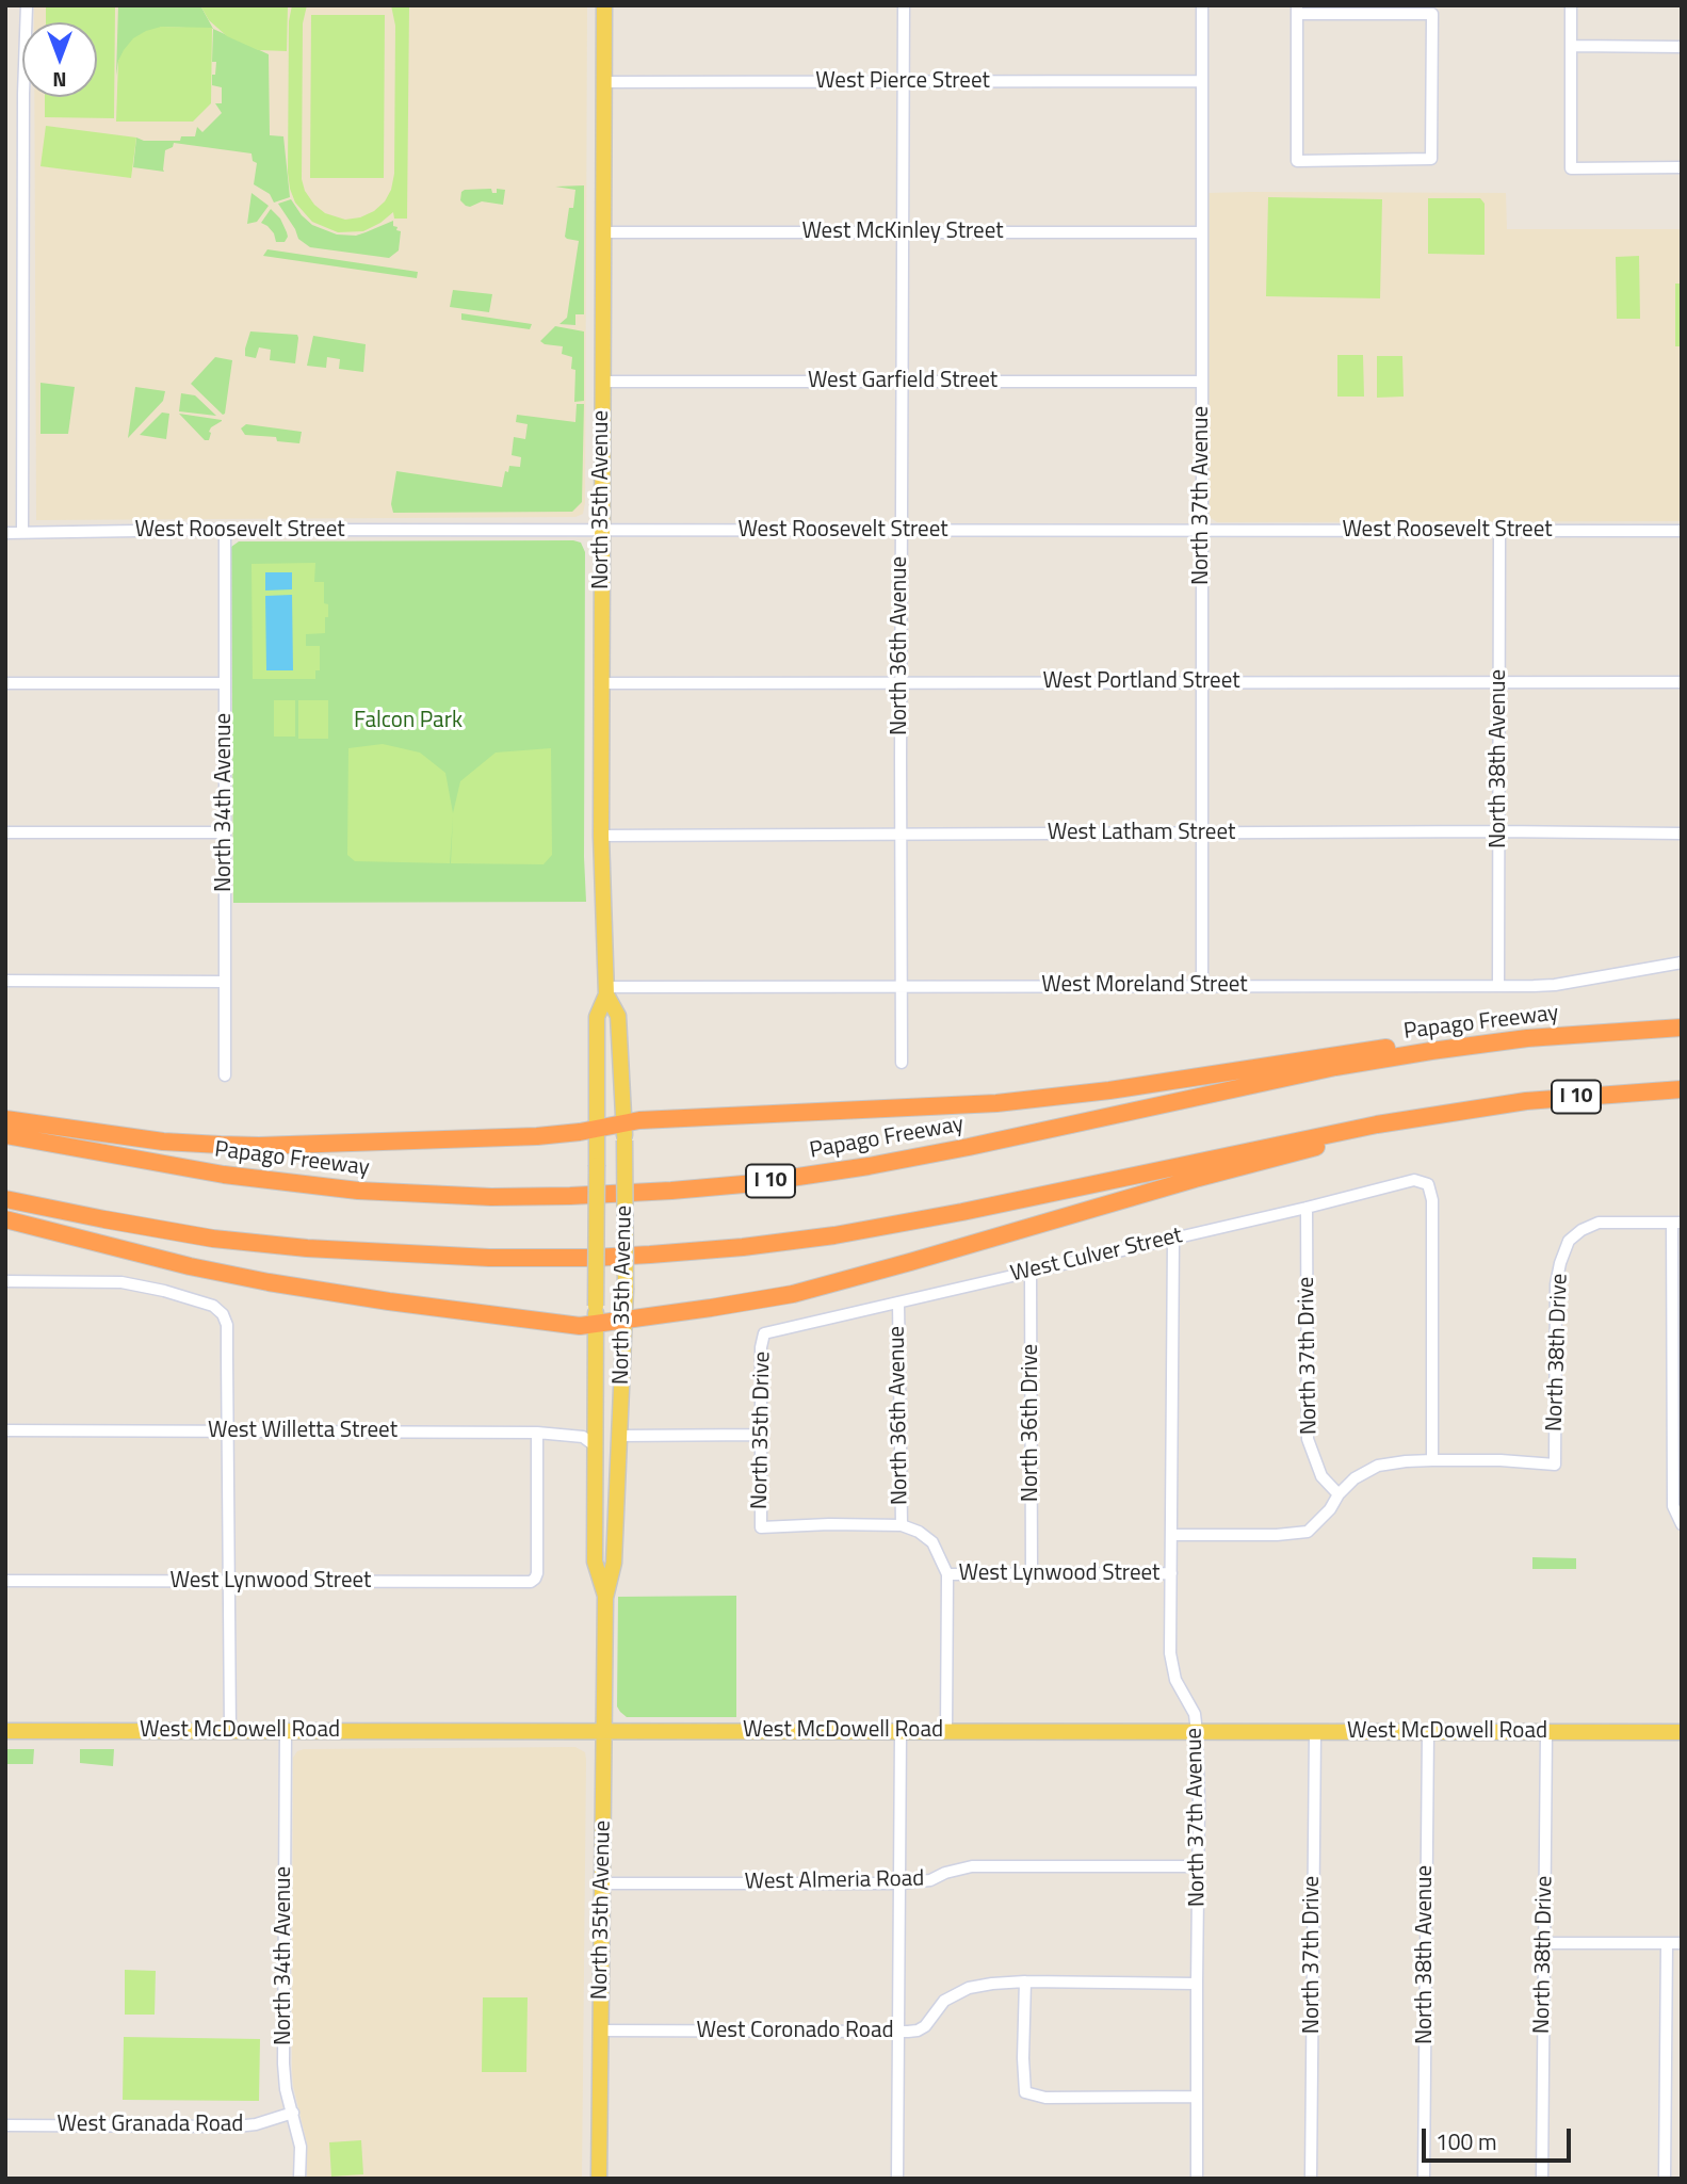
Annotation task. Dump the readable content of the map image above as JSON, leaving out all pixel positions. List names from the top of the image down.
{
  "streets": {
    "highway": ["Papago Freeway", "I 10"],
    "main road": ["North 35th Avenue", "West McDowell Road"],
    "street": [
      "West Pierce Street",
      "West McKinley Street",
      "West Garfield Street",
      "North 37th Avenue",
      "West Roosevelt Street",
      "North 36th Avenue",
      "West Portland Street",
      "North 38th Avenue",
      "North 34th Avenue",
      "West Latham Street",
      "West Moreland Street",
      "West Culver Street",
      "North 38th Drive",
      "North 37th Drive",
      "North 36th Drive",
      "North 35th Drive",
      "West Willetta Street",
      "West Lynwood Street",
      "West Almeria Road",
      "West Coronado Road",
      "West Granada Road"
    ]
  },
  "crossings": [
    ["West Pierce Street", "North 37th Avenue"],
    ["West Pierce Street", "North 35th Avenue"],
    ["West Pierce Street", "North 36th Avenue"],
    ["West McKinley Street", "North 37th Avenue"],
    ["West McKinley Street", "North 35th Avenue"],
    ["West McKinley Street", "North 36th Avenue"],
    ["West Garfield Street", "North 37th Avenue"],
    ["West Garfield Street", "North 35th Avenue"],
    ["West Garfield Street", "North 36th Avenue"],
    ["North 37th Avenue", "West Roosevelt Street"],
    ["North 37th Avenue", "West Portland Street"],
    ["North 37th Avenue", "West Latham Street"],
    ["North 37th Avenue", "West Moreland Street"],
    ["North 37th Avenue", "West Culver Street"],
    ["North 37th Avenue", "West Lynwood Street"],
    ["North 37th Avenue", "West McDowell Road"],
    ["North 37th Avenue", "West Almeria Road"],
    ["North 37th Avenue", "West Coronado Road"],
    ["North 35th Avenue", "West Roosevelt Street"],
    ["North 35th Avenue", "West Portland Street"],
    ["North 35th Avenue", "West Latham Street"],
    ["North 35th Avenue", "West Moreland Street"],
    ["North 35th Avenue", "West Willetta Street"],
    ["North 35th Avenue", "West McDowell Road"],
    ["North 35th Avenue", "West Almeria Road"],
    ["North 35th Avenue", "West Coronado Road"],
    ["West Roosevelt Street", "North 36th Avenue"],
    ["West Roosevelt Street", "North 38th Avenue"],
    ["West Roosevelt Street", "North 34th Avenue"],
    ["North 36th Avenue", "West Portland Street"],
    ["North 36th Avenue", "West Latham Street"],
    ["North 36th Avenue", "West Moreland Street"],
    ["North 36th Avenue", "West Culver Street"],
    ["North 36th Avenue", "North 35th Drive"],
    ["North 36th Avenue", "West Lynwood Street"],
    ["North 36th Avenue", "West McDowell Road"],
    ["West Portland Street", "North 38th Avenue"],
    ["North 38th Avenue", "West Latham Street"],
    ["North 38th Avenue", "West Moreland Street"],
    ["North 38th Avenue", "West McDowell Road"],
    ["North 34th Avenue", "West McDowell Road"],
    ["North 34th Avenue", "West Granada Road"],
    ["West Culver Street", "North 38th Drive"],
    ["West Culver Street", "North 37th Drive"],
    ["West Culver Street", "North 36th Drive"],
    ["West Culver Street", "North 35th Drive"],
    ["North 38th Drive", "West McDowell Road"],
    ["North 37th Drive", "West McDowell Road"],
    ["North 36th Drive", "West Lynwood Street"],
    ["West Willetta Street", "West Lynwood Street"]
  ],
  "parks": ["Falcon Park"],
  "scale_bar": "100 m",
  "north": "bottom"
}
